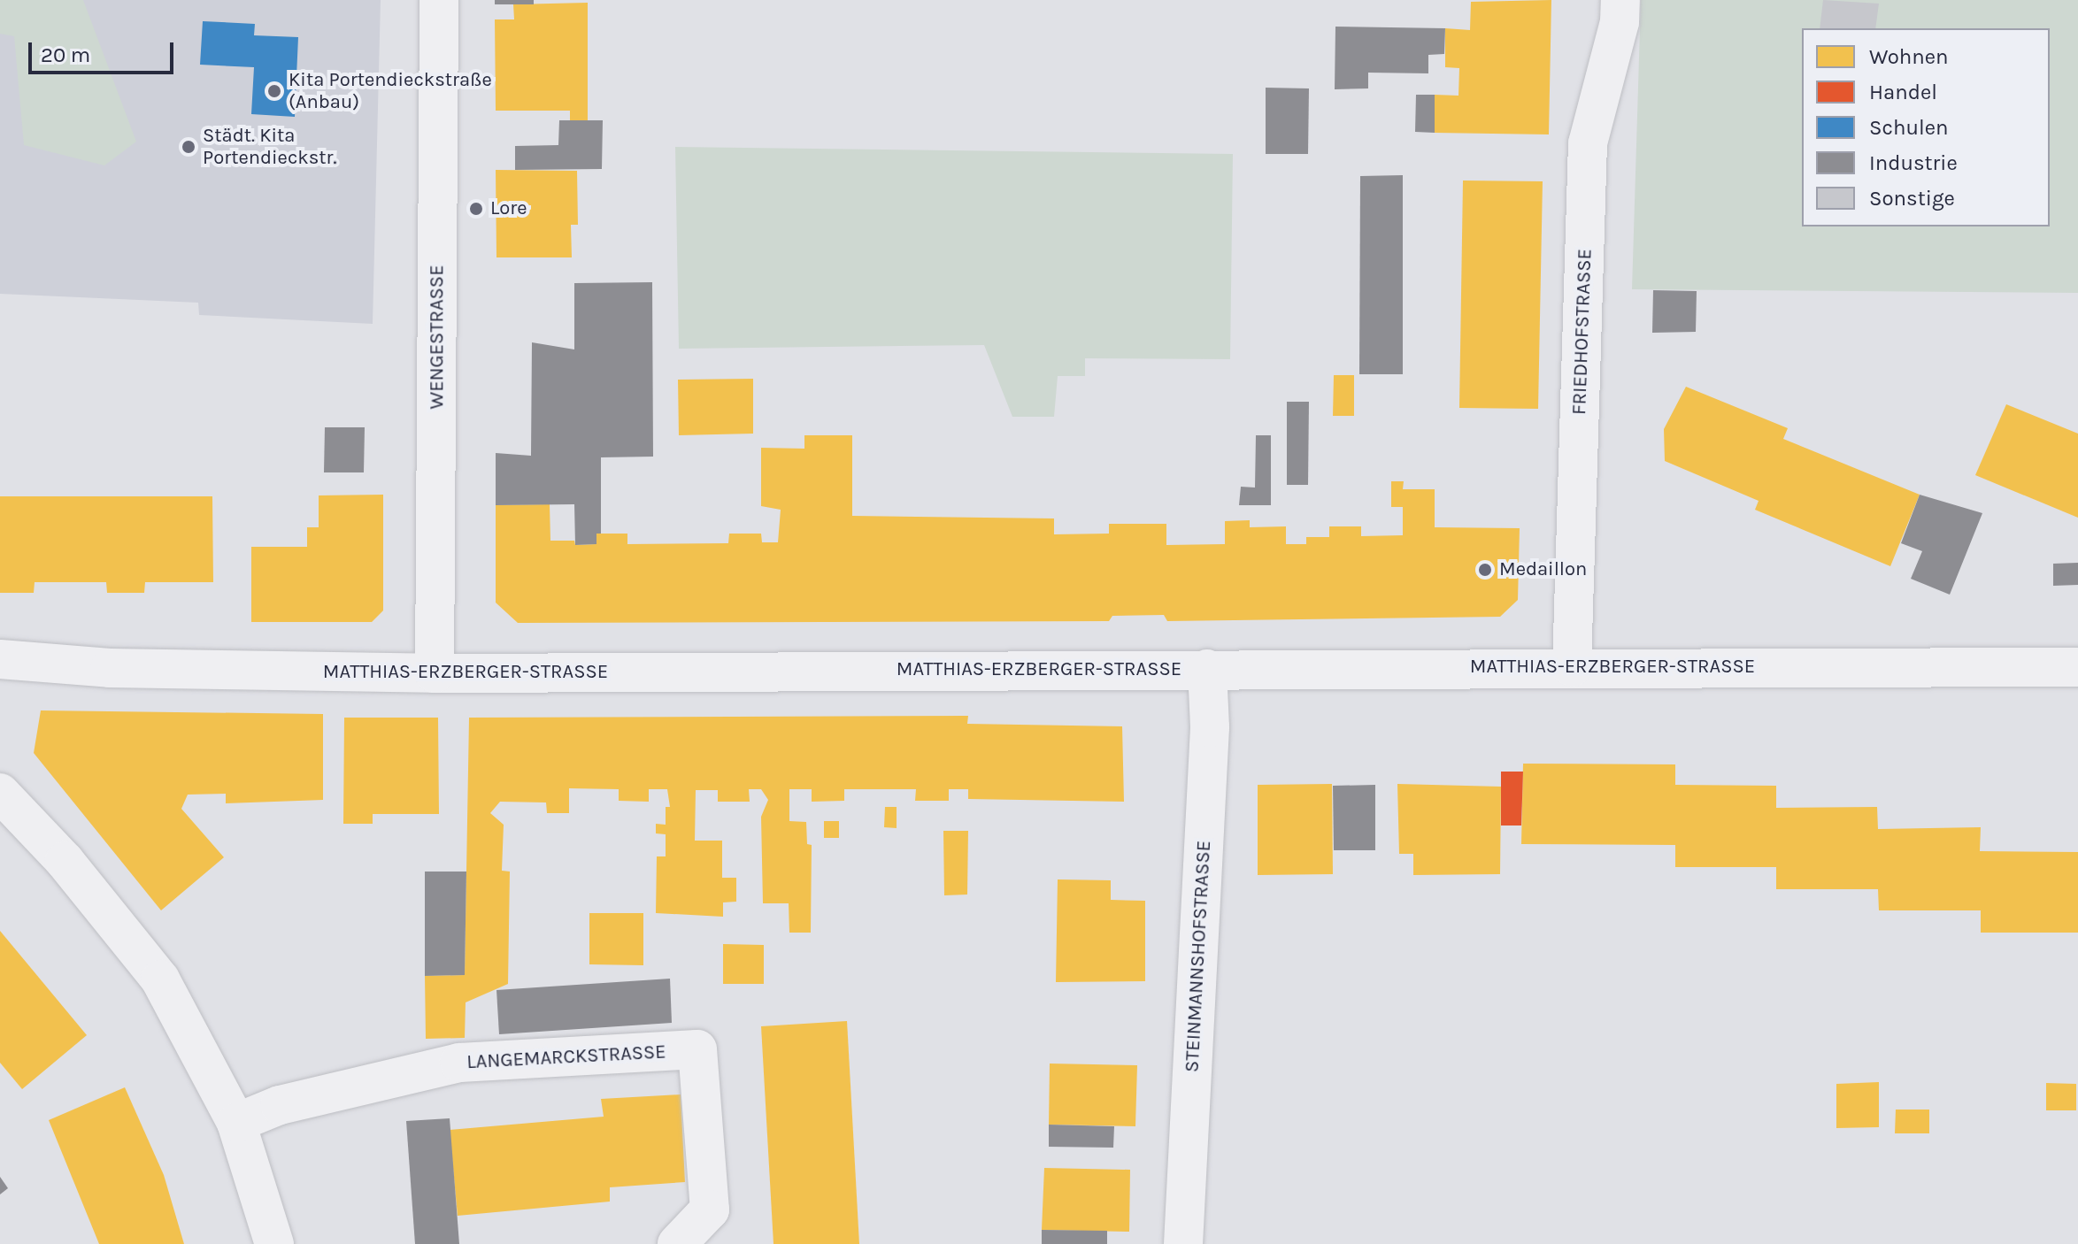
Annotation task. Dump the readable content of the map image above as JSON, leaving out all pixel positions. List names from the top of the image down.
{
  "streets": {
    "street": [
      "FRIEDHOFSTRASSE",
      "WENGESTRASSE",
      "MATTHIAS-ERZBERGER-STRASSE",
      "STEINMANNSHOFSTRASSE",
      "LANGEMARCKSTRASSE"
    ]
  },
  "crossings": [
    ["FRIEDHOFSTRASSE", "MATTHIAS-ERZBERGER-STRASSE"],
    ["WENGESTRASSE", "MATTHIAS-ERZBERGER-STRASSE"],
    ["MATTHIAS-ERZBERGER-STRASSE", "STEINMANNSHOFSTRASSE"]
  ],
  "places": [
    "Kita Portendieckstraße (Anbau)",
    "Städt. Kita Portendieckstr.",
    "Lore",
    "Medaillon"
  ],
  "legend": [
    "Wohnen",
    "Handel",
    "Schulen",
    "Industrie",
    "Sonstige"
  ],
  "scale_bar": "20 m"
}
